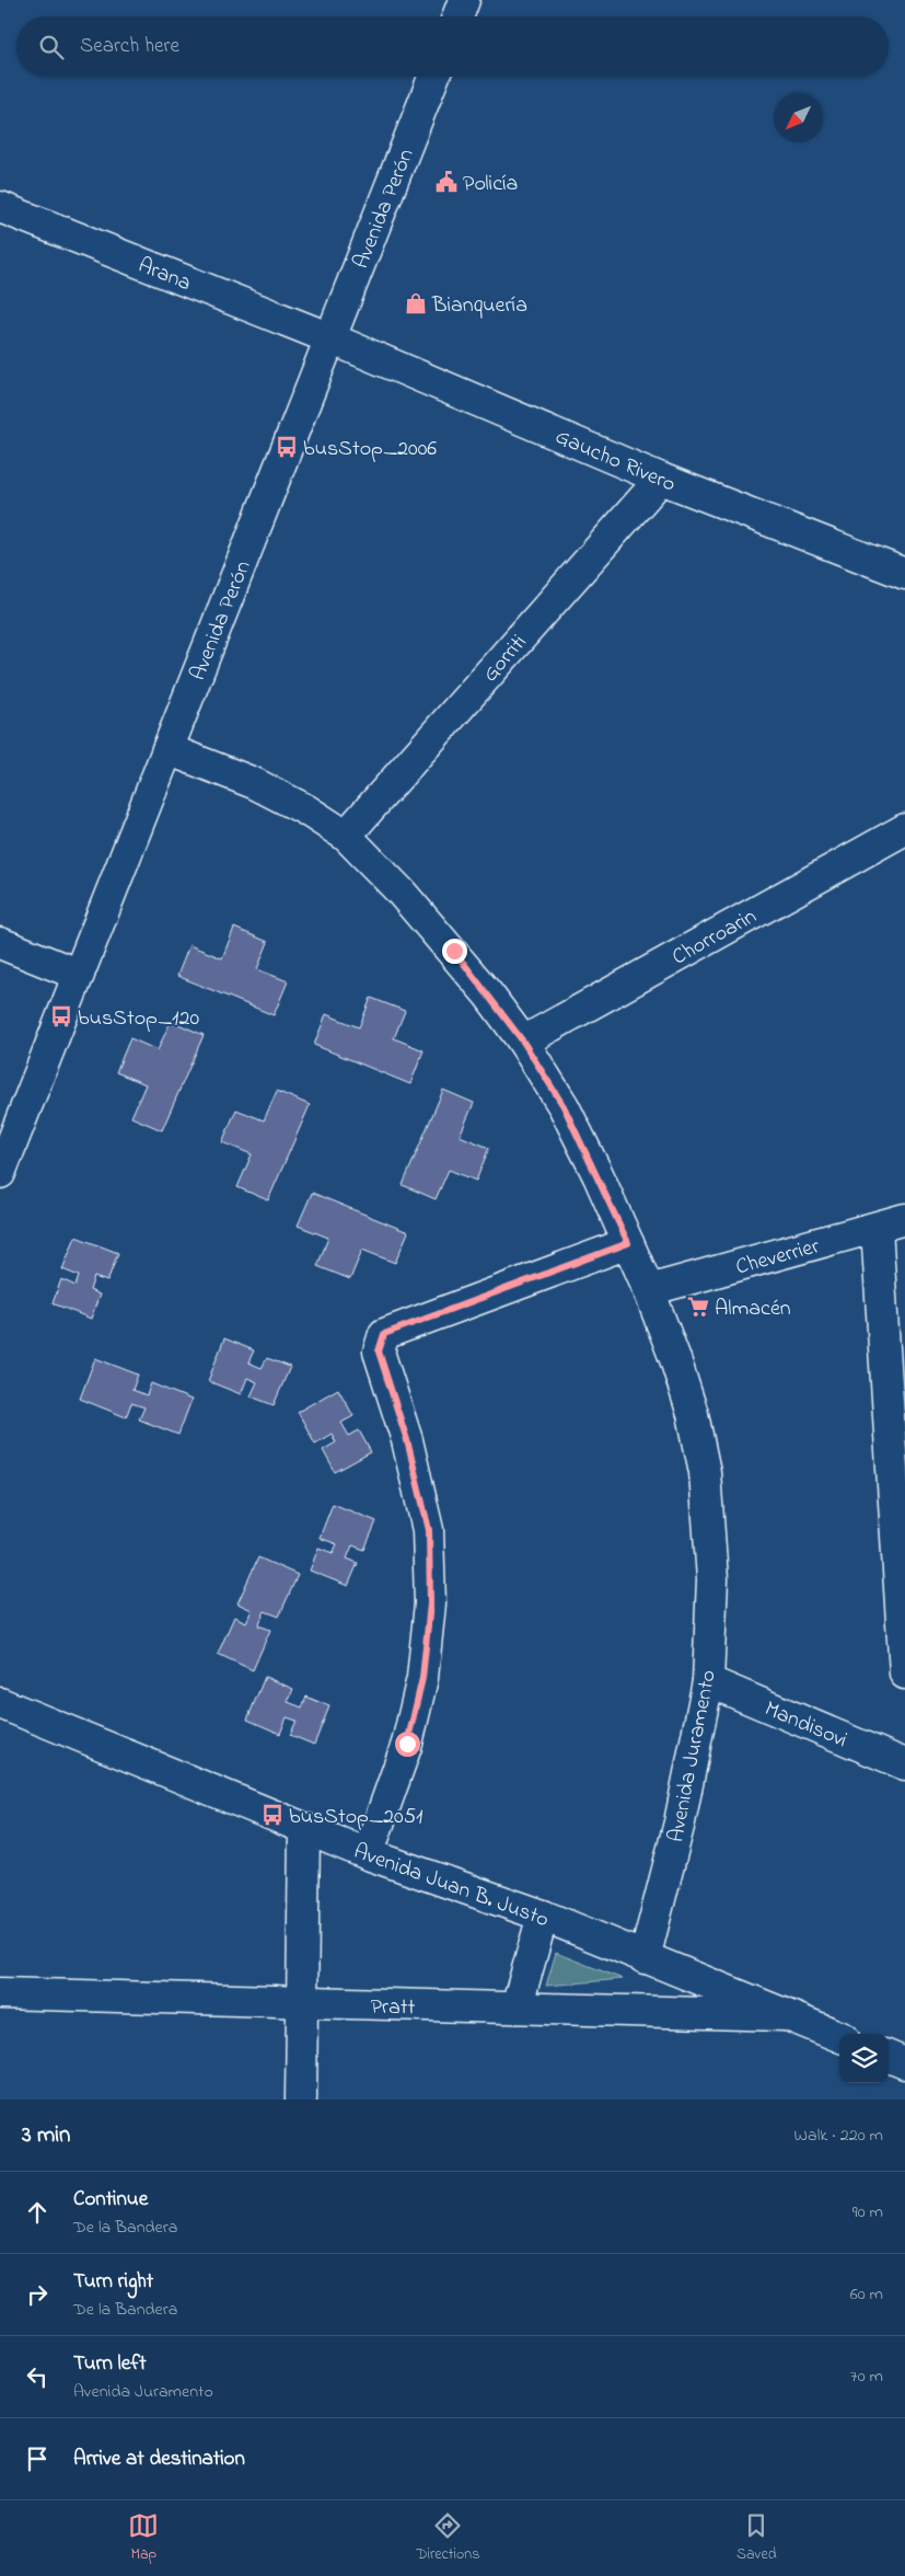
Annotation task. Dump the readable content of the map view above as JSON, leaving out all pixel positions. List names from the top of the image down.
{
  "streets": {
    "street": [
      "Avenida Perón",
      "Arana",
      "Gaucho Rivero",
      "Gorriti",
      "Chorroarin",
      "Cheverrier",
      "Mandisovi",
      "Avenida Juramento",
      "Avenida Juan B. Justo",
      "Pratt"
    ]
  },
  "crossings": [
    ["Avenida Perón", "Arana"],
    ["Avenida Perón", "Gaucho Rivero"],
    ["Avenida Perón", "Avenida Juramento"],
    ["Arana", "Gaucho Rivero"],
    ["Gaucho Rivero", "Gorriti"],
    ["Gorriti", "Avenida Juramento"],
    ["Chorroarin", "Avenida Juramento"],
    ["Cheverrier", "Avenida Juramento"],
    ["Mandisovi", "Avenida Juramento"],
    ["Avenida Juramento", "Avenida Juan B. Justo"],
    ["Avenida Juan B. Justo", "Pratt"]
  ],
  "places": {
    "public building": ["Policía"],
    "shop": ["Bianquería"],
    "bus stop": ["busStop_2006", "busStop_120", "busStop_2051"],
    "supermarket": ["Almacén"]
  },
  "north": "bottom left",
  "page": {
    "search": "Search here",
    "heading": ["3 min", "Walk · 220 m"],
    "list": [
      ["Continue", "De la Bandera", "90 m"],
      ["Turn right", "De la Bandera", "60 m"],
      ["Turn left", "Avenida Juramento", "70 m"],
      "Arrive at destination"
    ],
    "nav": ["Map", "Directions", "Saved"]
  }
}
